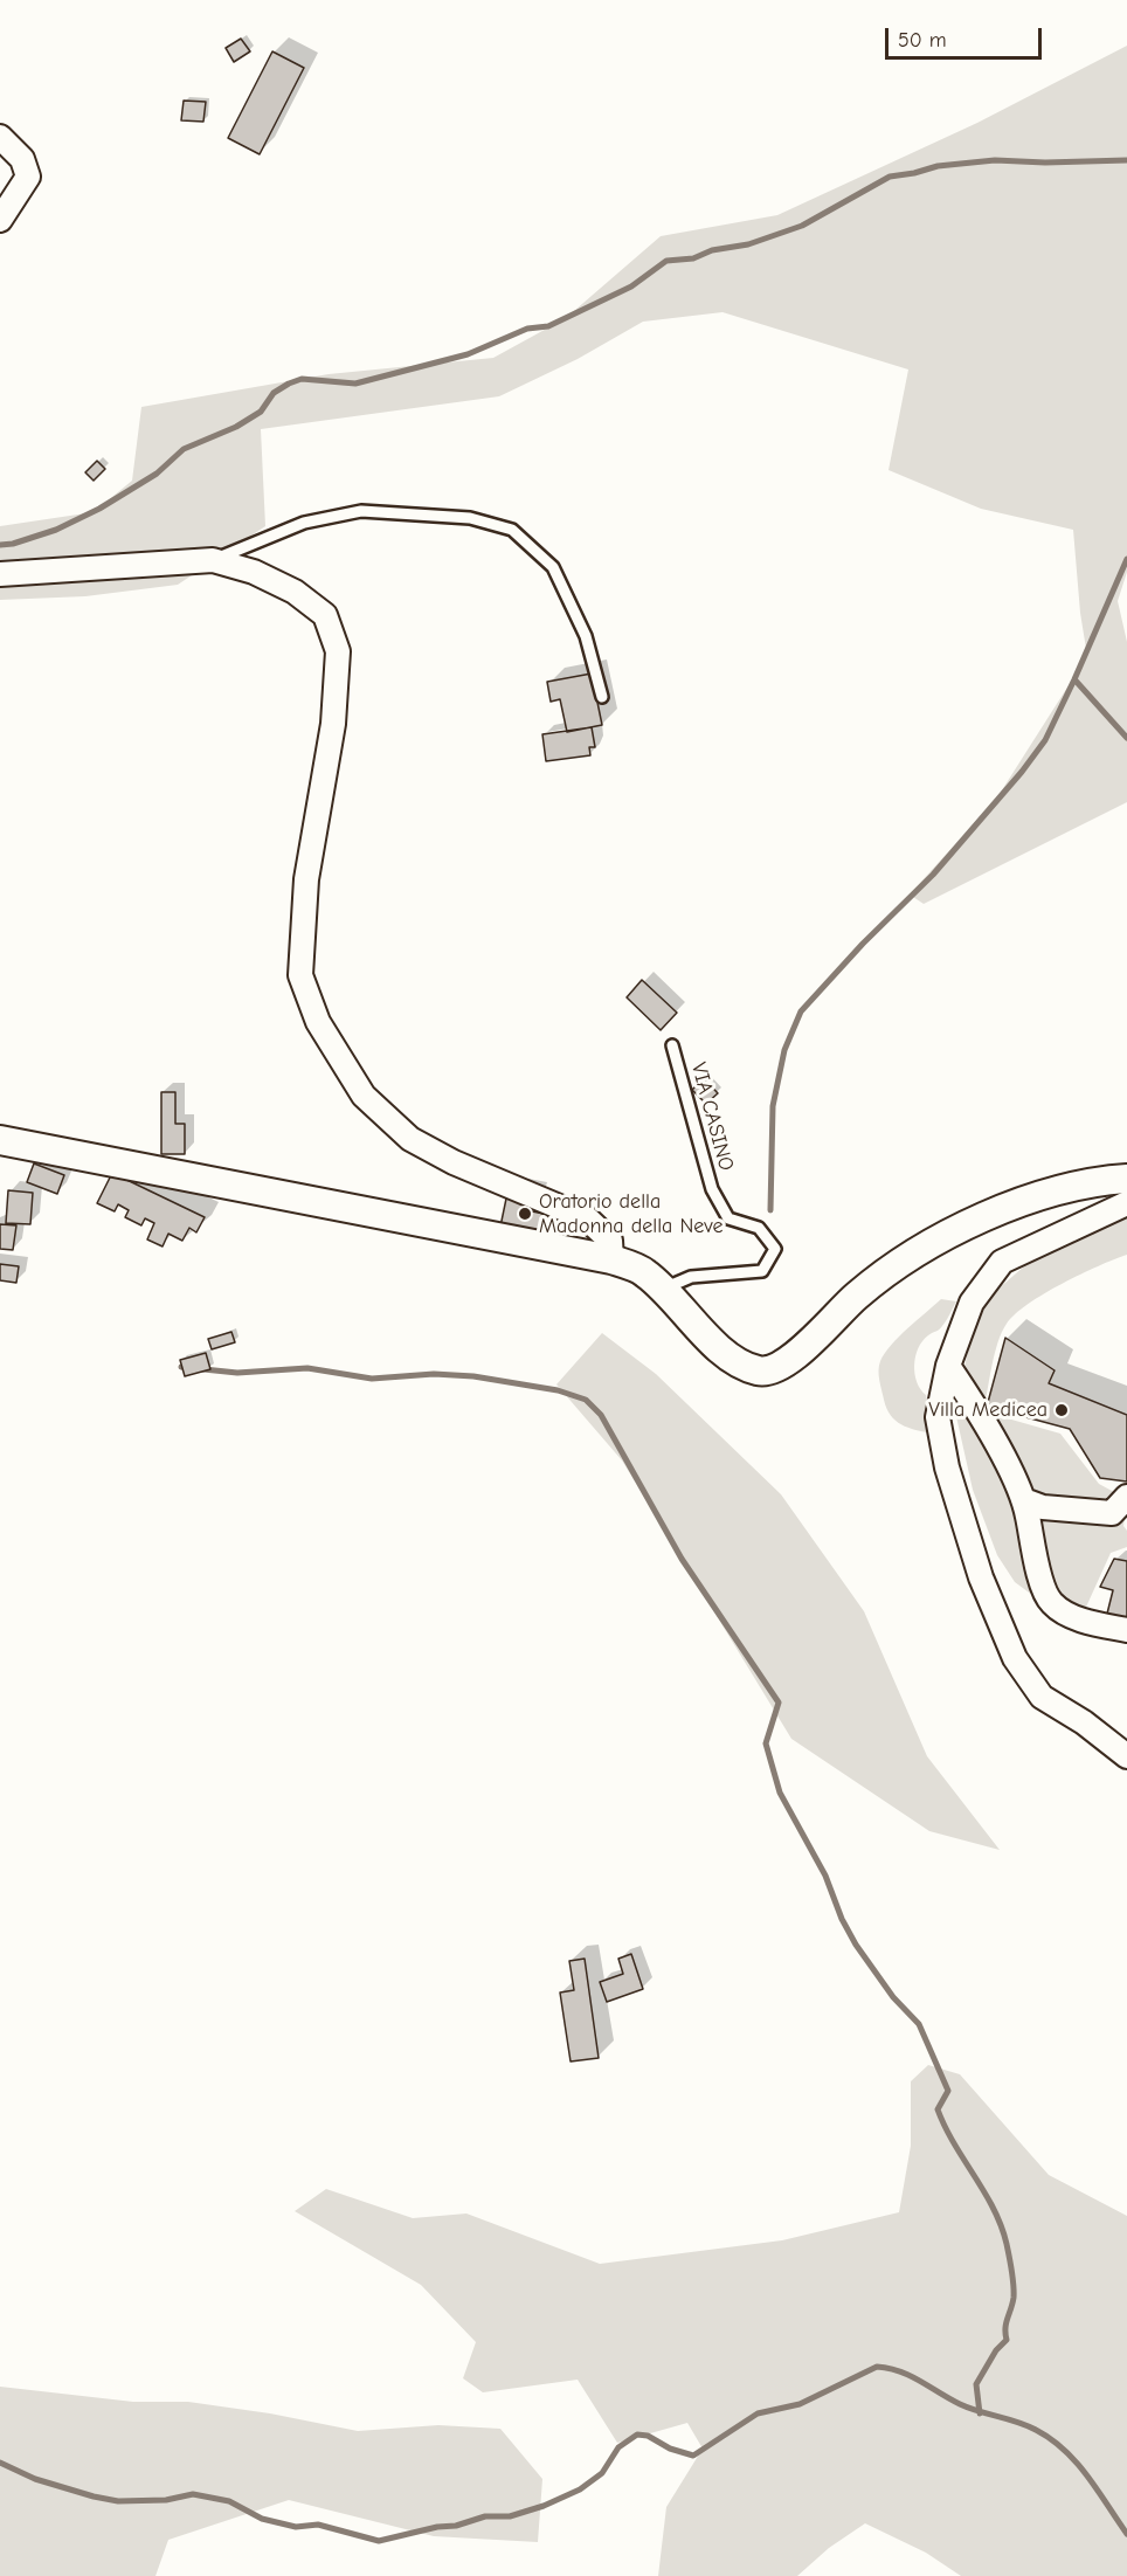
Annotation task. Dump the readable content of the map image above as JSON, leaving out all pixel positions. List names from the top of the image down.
{
  "streets": {
    "lane": ["VIA CASINO"]
  },
  "places": ["Oratorio della Madonna della Neve", "Villa Medicea"],
  "scale_bar": "50 m"
}
